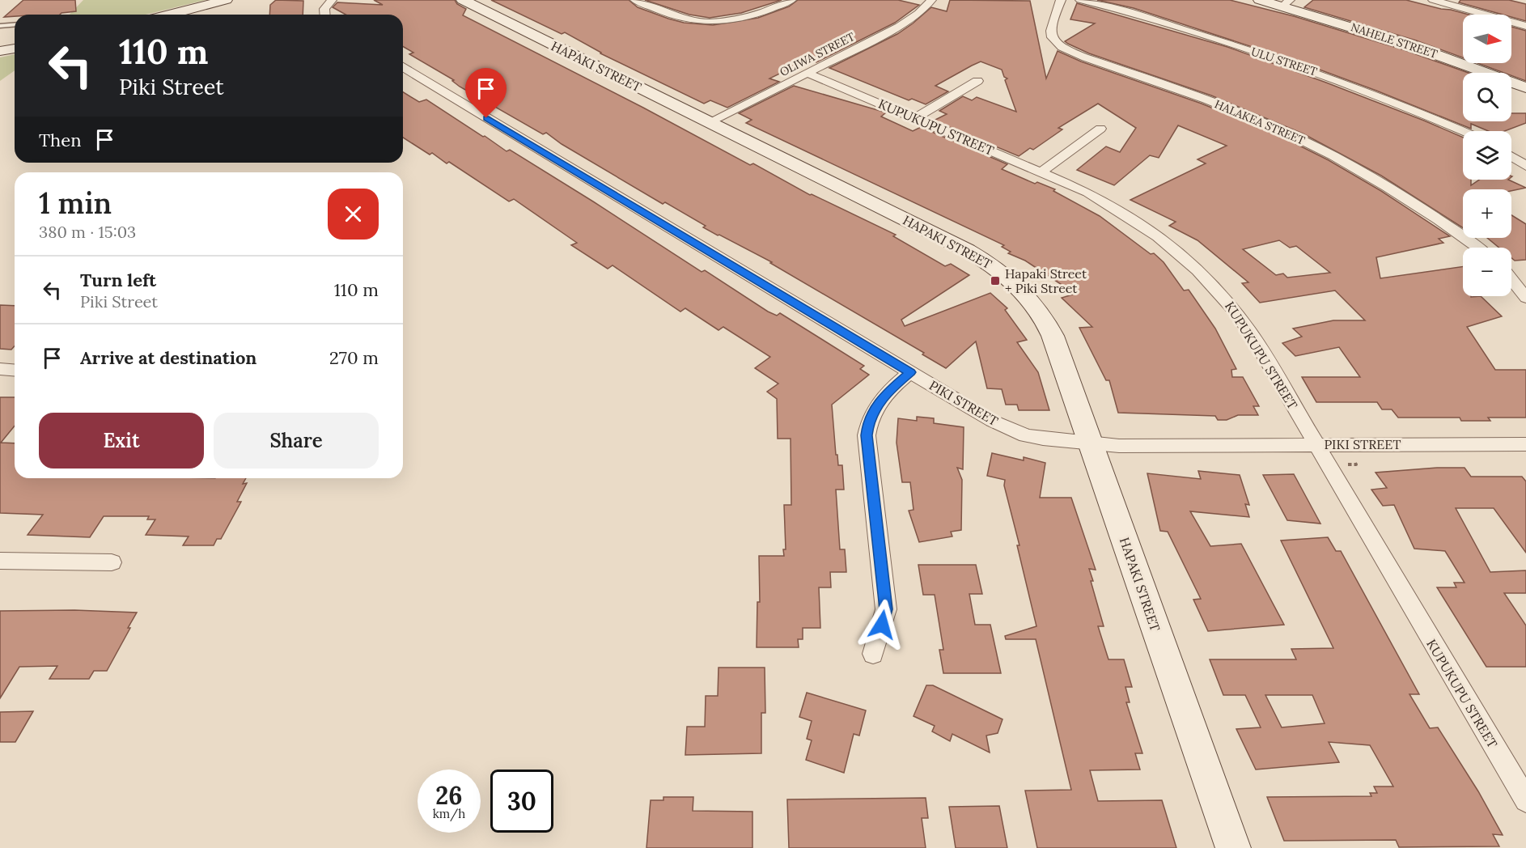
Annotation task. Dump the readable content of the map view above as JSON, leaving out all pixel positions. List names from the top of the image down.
{
  "streets": {
    "street": [
      "NAHELE STREET",
      "OLIWA STREET",
      "ULU STREET",
      "HAPAKI STREET",
      "HALAKEA STREET",
      "KUPUKUPU STREET",
      "PIKI STREET"
    ]
  },
  "crossings": [
    ["OLIWA STREET", "HAPAKI STREET"],
    ["OLIWA STREET", "KUPUKUPU STREET"],
    ["HAPAKI STREET", "PIKI STREET"],
    ["KUPUKUPU STREET", "PIKI STREET"]
  ],
  "places": {
    "transit": ["Hapaki Street + Piki Street"]
  },
  "north": "right",
  "page": {
    "map_buttons": ["+", "−"],
    "turn": ["110 m", "Piki Street"],
    "then": "Then",
    "heading": ["1 min", "380 m · 15:03"],
    "list": [
      {
        "name": "Turn left",
        "note": "Piki Street",
        "value": "110 m"
      },
      {
        "name": "Arrive at destination",
        "value": "270 m"
      }
    ],
    "buttons": ["Exit", "Share"],
    "speed": "26 km/h",
    "limit": "30"
  }
}
